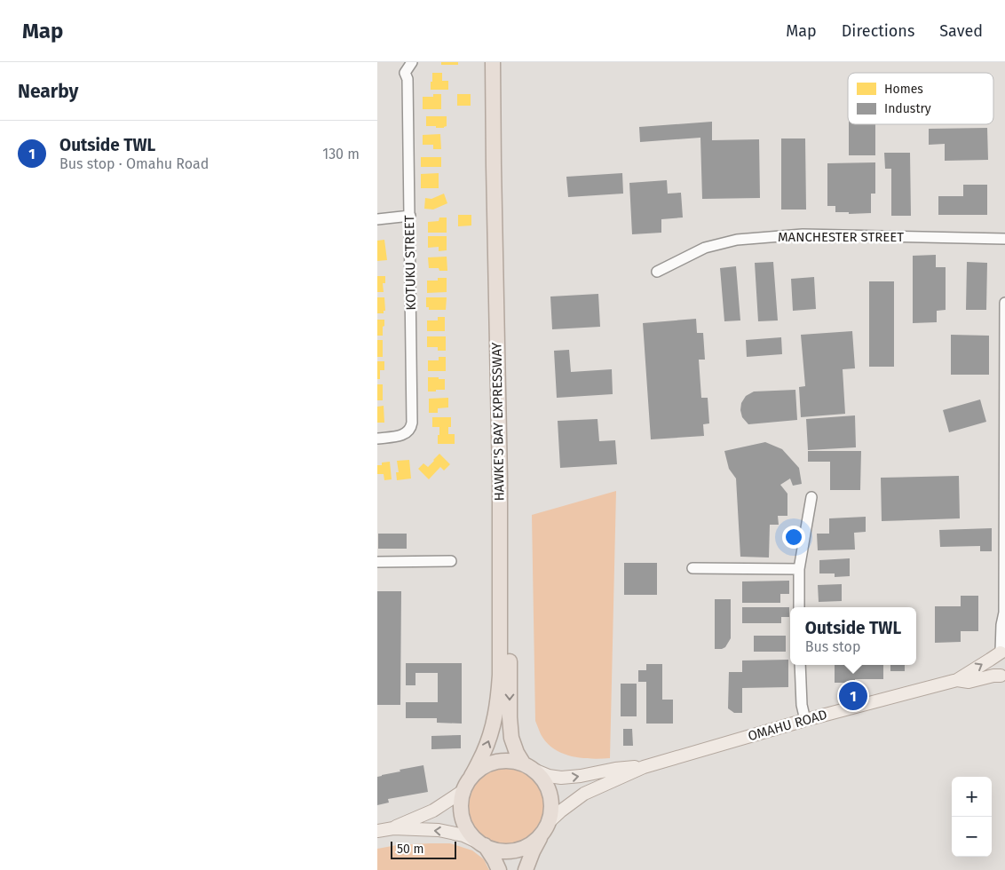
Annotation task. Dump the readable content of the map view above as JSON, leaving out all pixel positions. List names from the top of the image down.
{
  "streets": {
    "highway": ["HAWKE'S BAY EXPRESSWAY"],
    "main road": ["OMAHU ROAD"],
    "street": ["MANCHESTER STREET", "KOTUKU STREET"]
  },
  "crossings": [
    ["HAWKE'S BAY EXPRESSWAY", "OMAHU ROAD"]
  ],
  "legend": ["Homes", "Industry"],
  "scale_bar": "50 m",
  "page": {
    "header": "Map",
    "nav": ["Map", "Directions", "Saved"],
    "heading": "Nearby",
    "list": [
      {
        "mark": "1",
        "name": "Outside TWL",
        "note": "Bus stop · Omahu Road",
        "value": "130 m"
      }
    ],
    "popup": ["Outside TWL", "Bus stop"],
    "pins": "1",
    "map_buttons": ["+", "−"],
    "scale": "50 m"
  }
}
